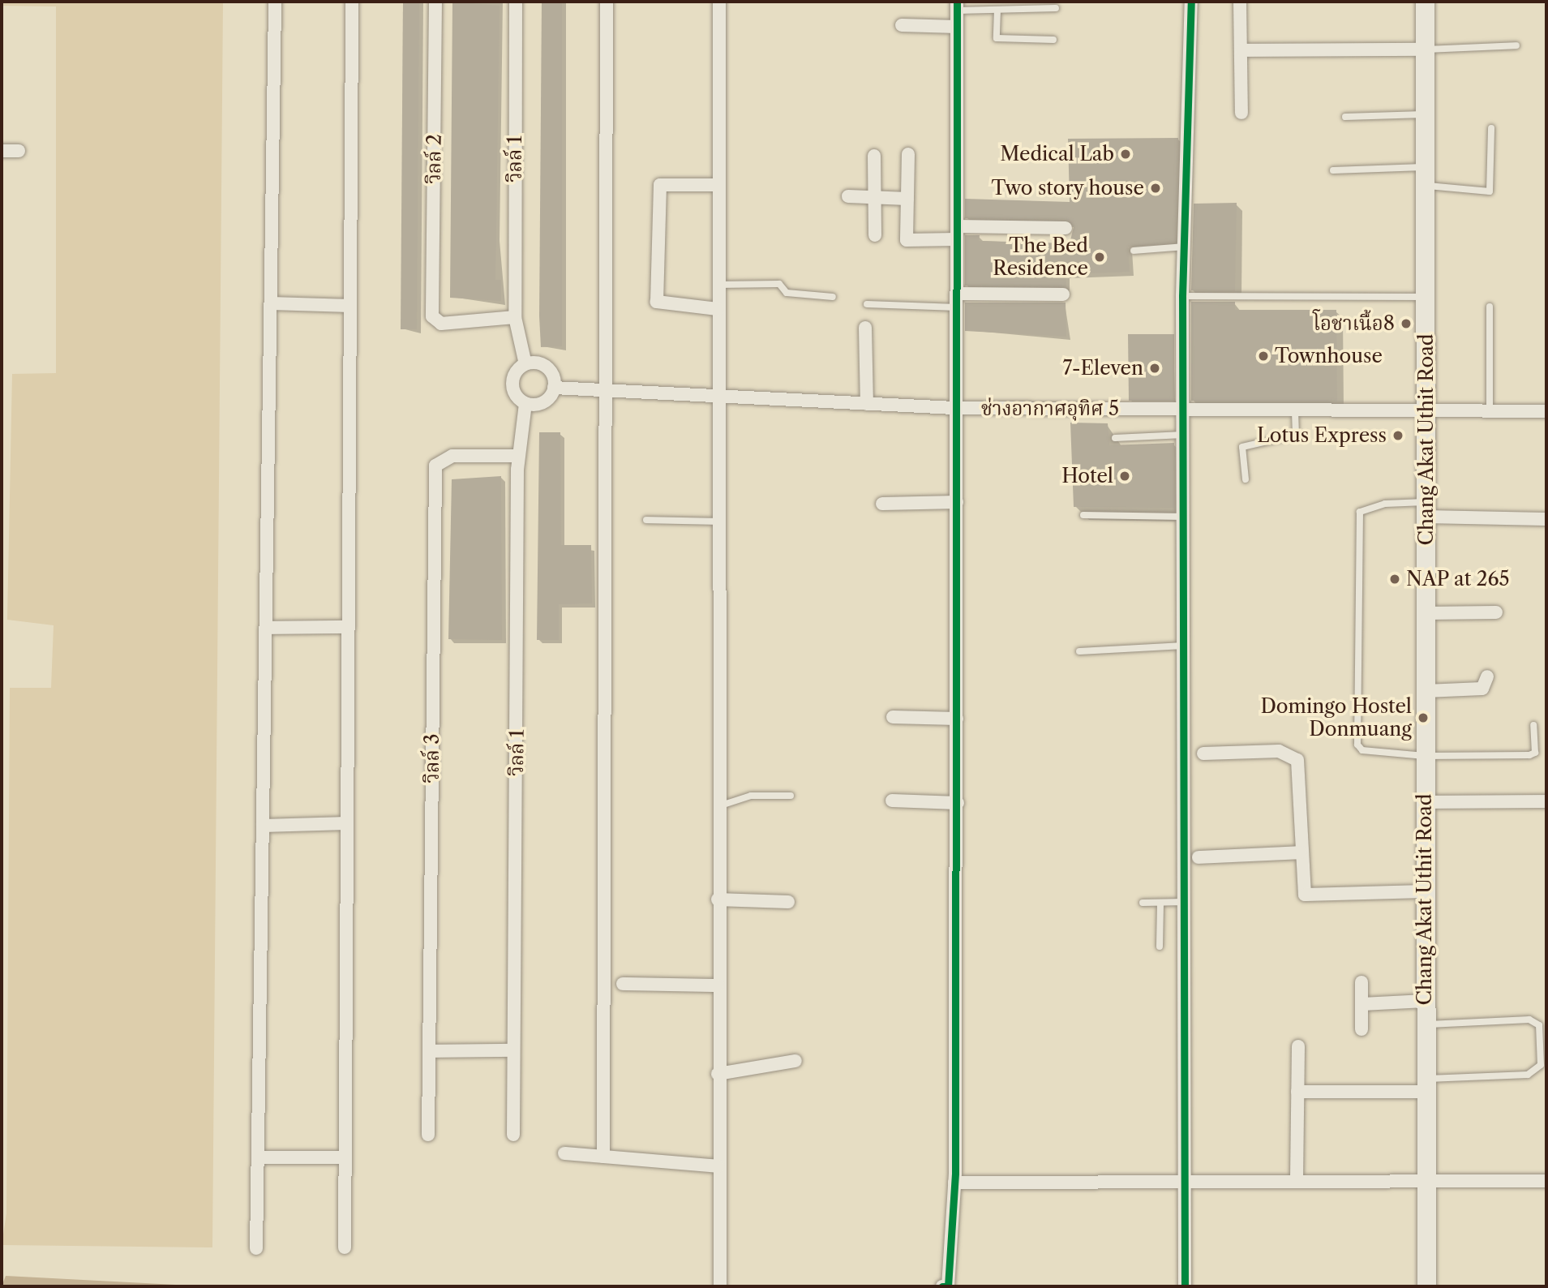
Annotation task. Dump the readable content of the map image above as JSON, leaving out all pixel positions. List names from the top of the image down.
{
  "streets": {
    "street": [
      "วิลล์ 2",
      "วิลล์ 1",
      "ช่างอากาศอุทิศ 5",
      "Chang Akat Uthit Road",
      "วิลล์ 3"
    ]
  },
  "crossings": [
    ["วิลล์ 2", "วิลล์ 1"],
    ["วิลล์ 1", "ช่างอากาศอุทิศ 5"],
    ["วิลล์ 1", "วิลล์ 3"],
    ["ช่างอากาศอุทิศ 5", "Chang Akat Uthit Road"]
  ],
  "places": [
    "Medical Lab",
    "Two story house",
    "The Bed Residence",
    "โอชาเนื้อ8",
    "Townhouse",
    "7-Eleven",
    "Lotus Express",
    "Hotel",
    "NAP at 265",
    "Domingo Hostel Donmuang"
  ]
}
